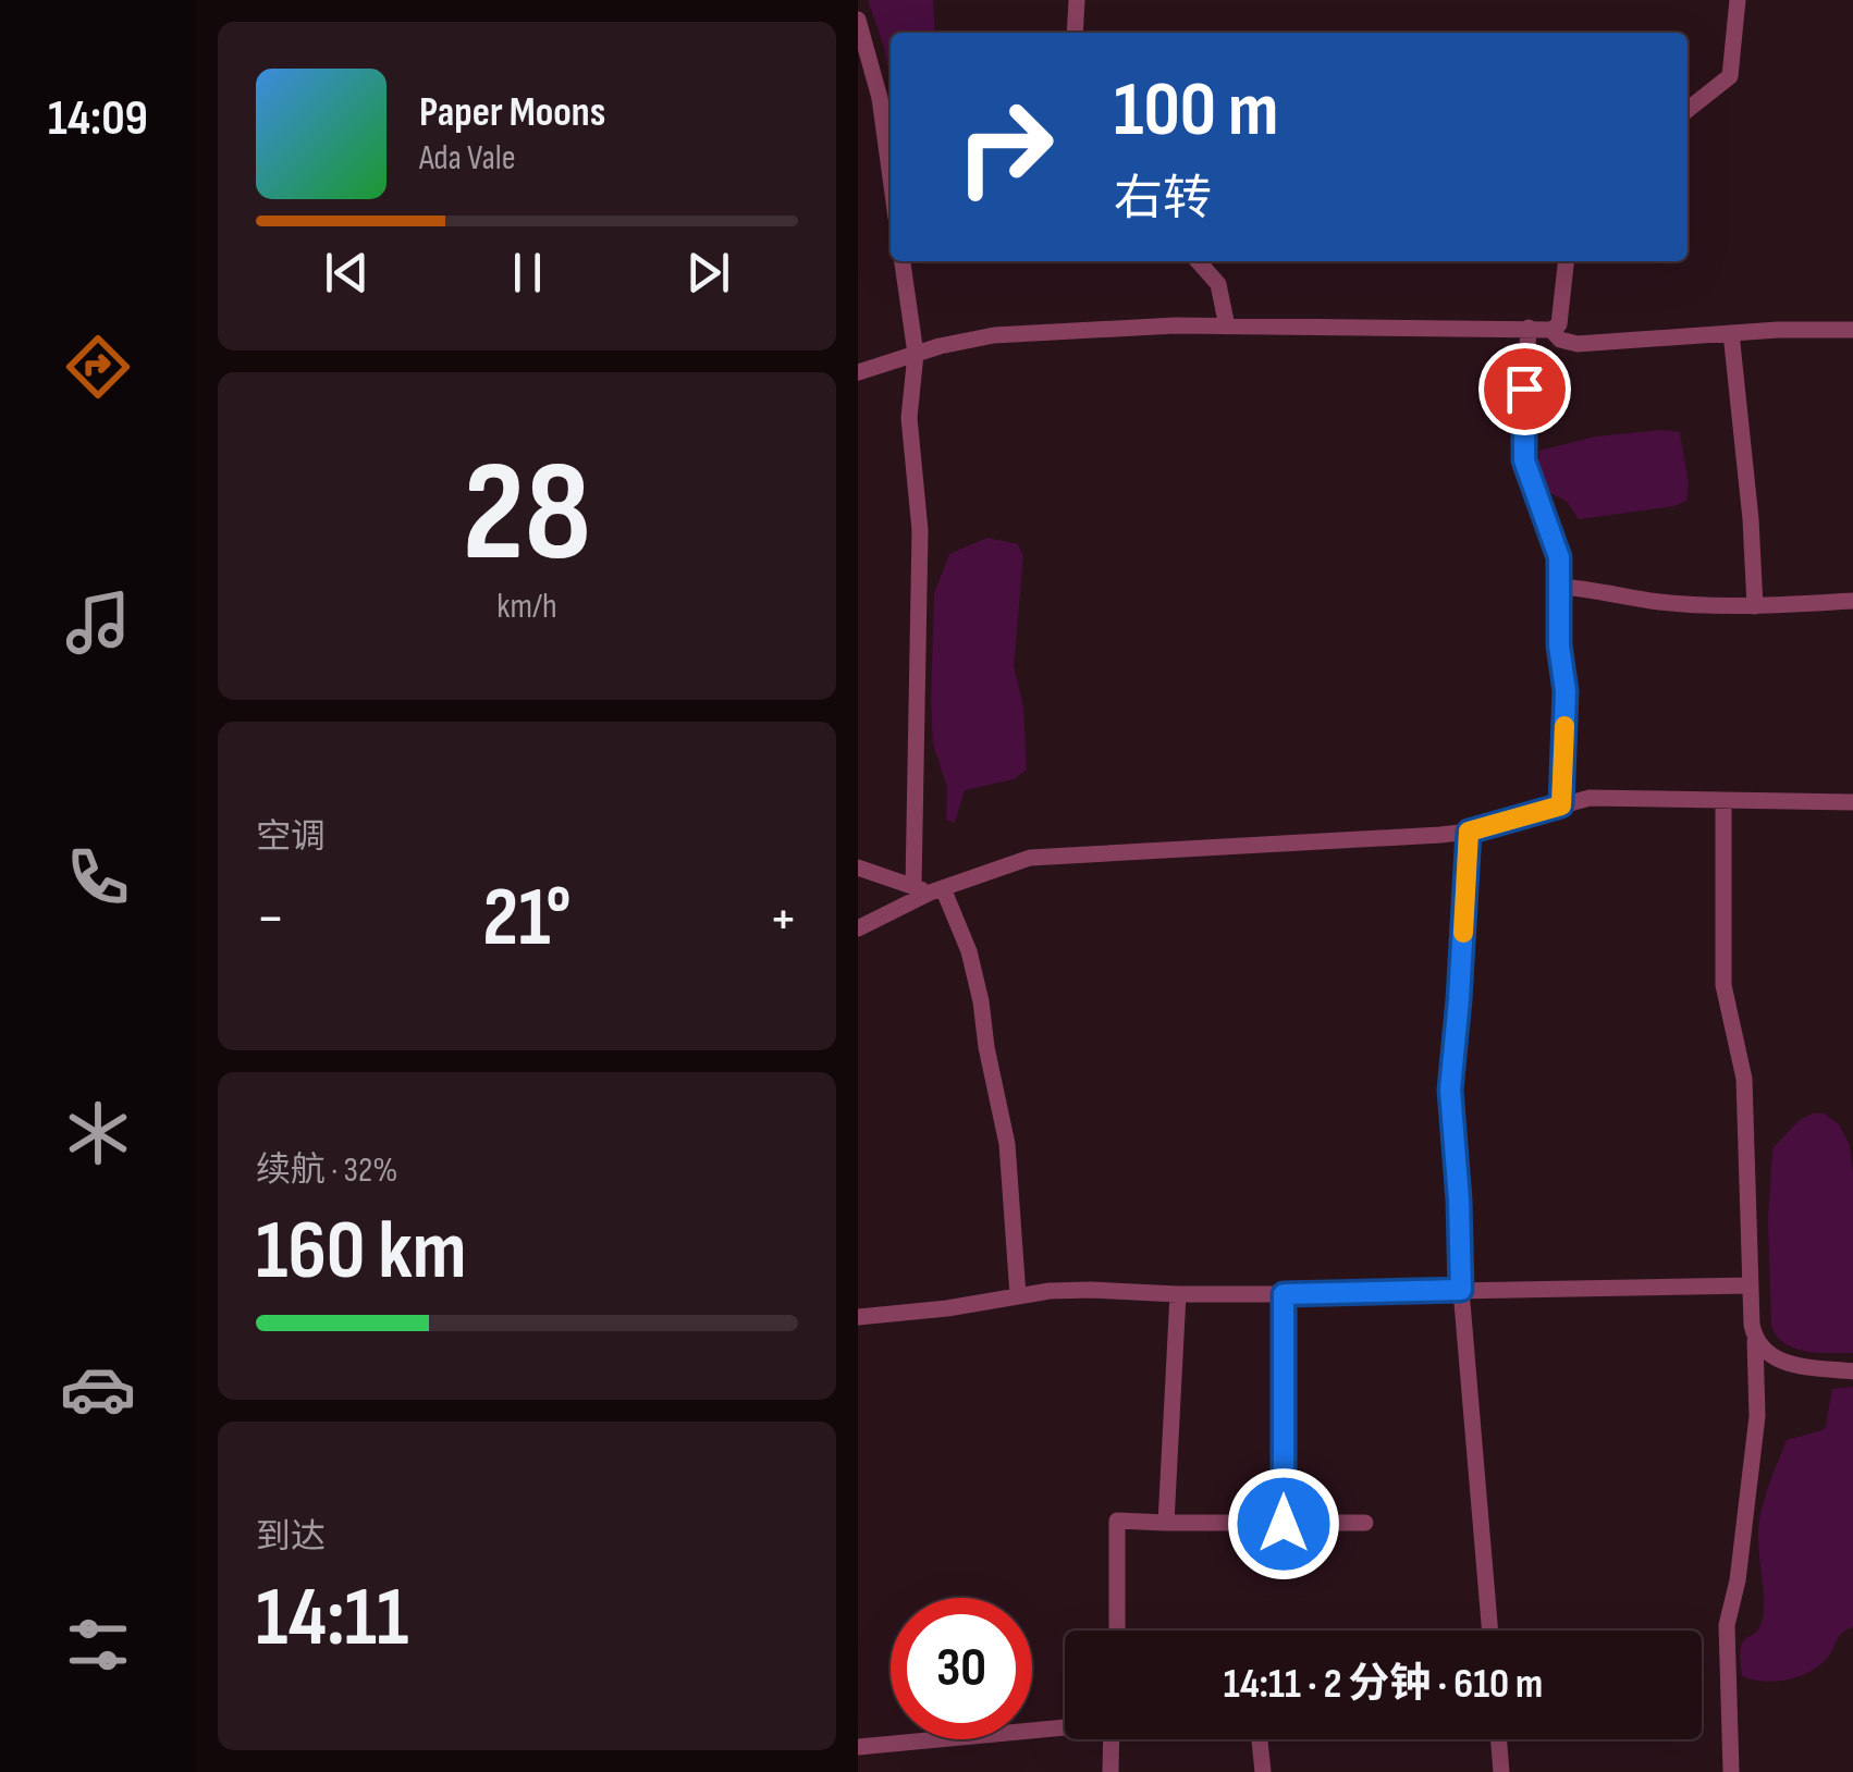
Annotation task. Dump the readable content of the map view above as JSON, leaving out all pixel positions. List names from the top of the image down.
{
  "page": {
    "tabs": "14:09",
    "turn": ["100 m", "右转"],
    "song": ["Paper Moons", "Ada Vale"],
    "tile": [
      ["28", "km/h"],
      "空调",
      ["续航 · 32%", "160 km"],
      ["到达", "14:11"]
    ],
    "heat": ["−", "21°", "+"],
    "limit": "30",
    "trip": "14:11 · 2 分钟 · 610 m"
  }
}
